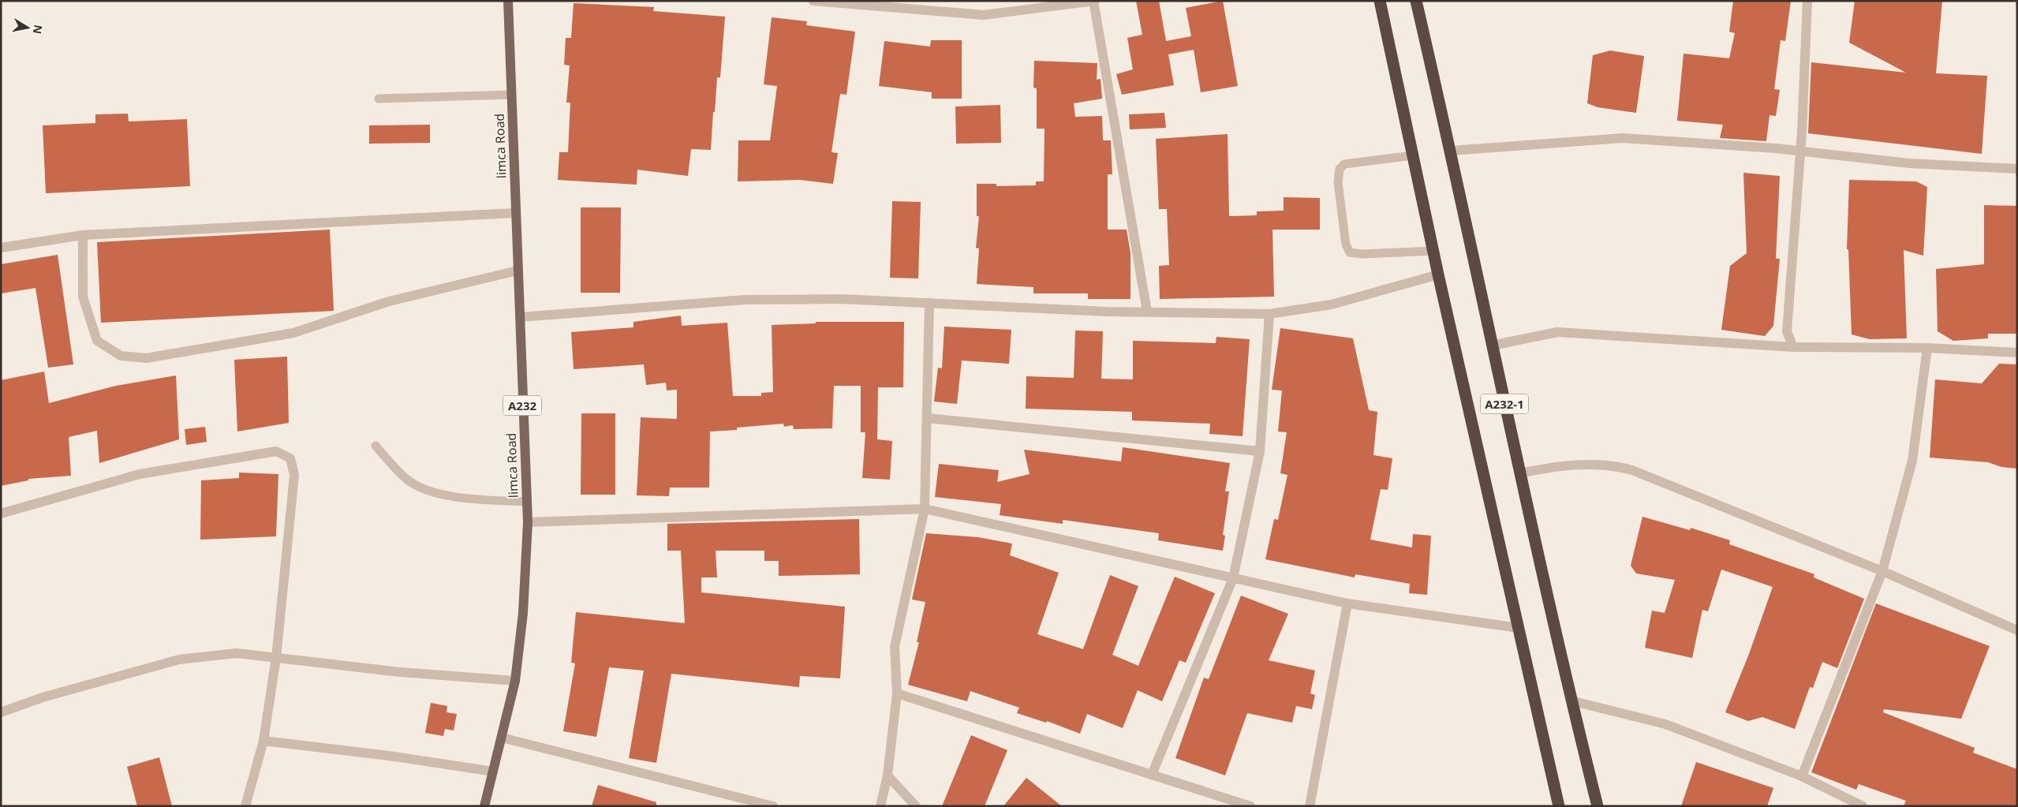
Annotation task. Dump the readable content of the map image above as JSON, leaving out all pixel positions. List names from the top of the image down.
{
  "streets": {
    "highway": ["A232-1"],
    "main road": ["limca Road", "A232"]
  },
  "north": "right"
}
